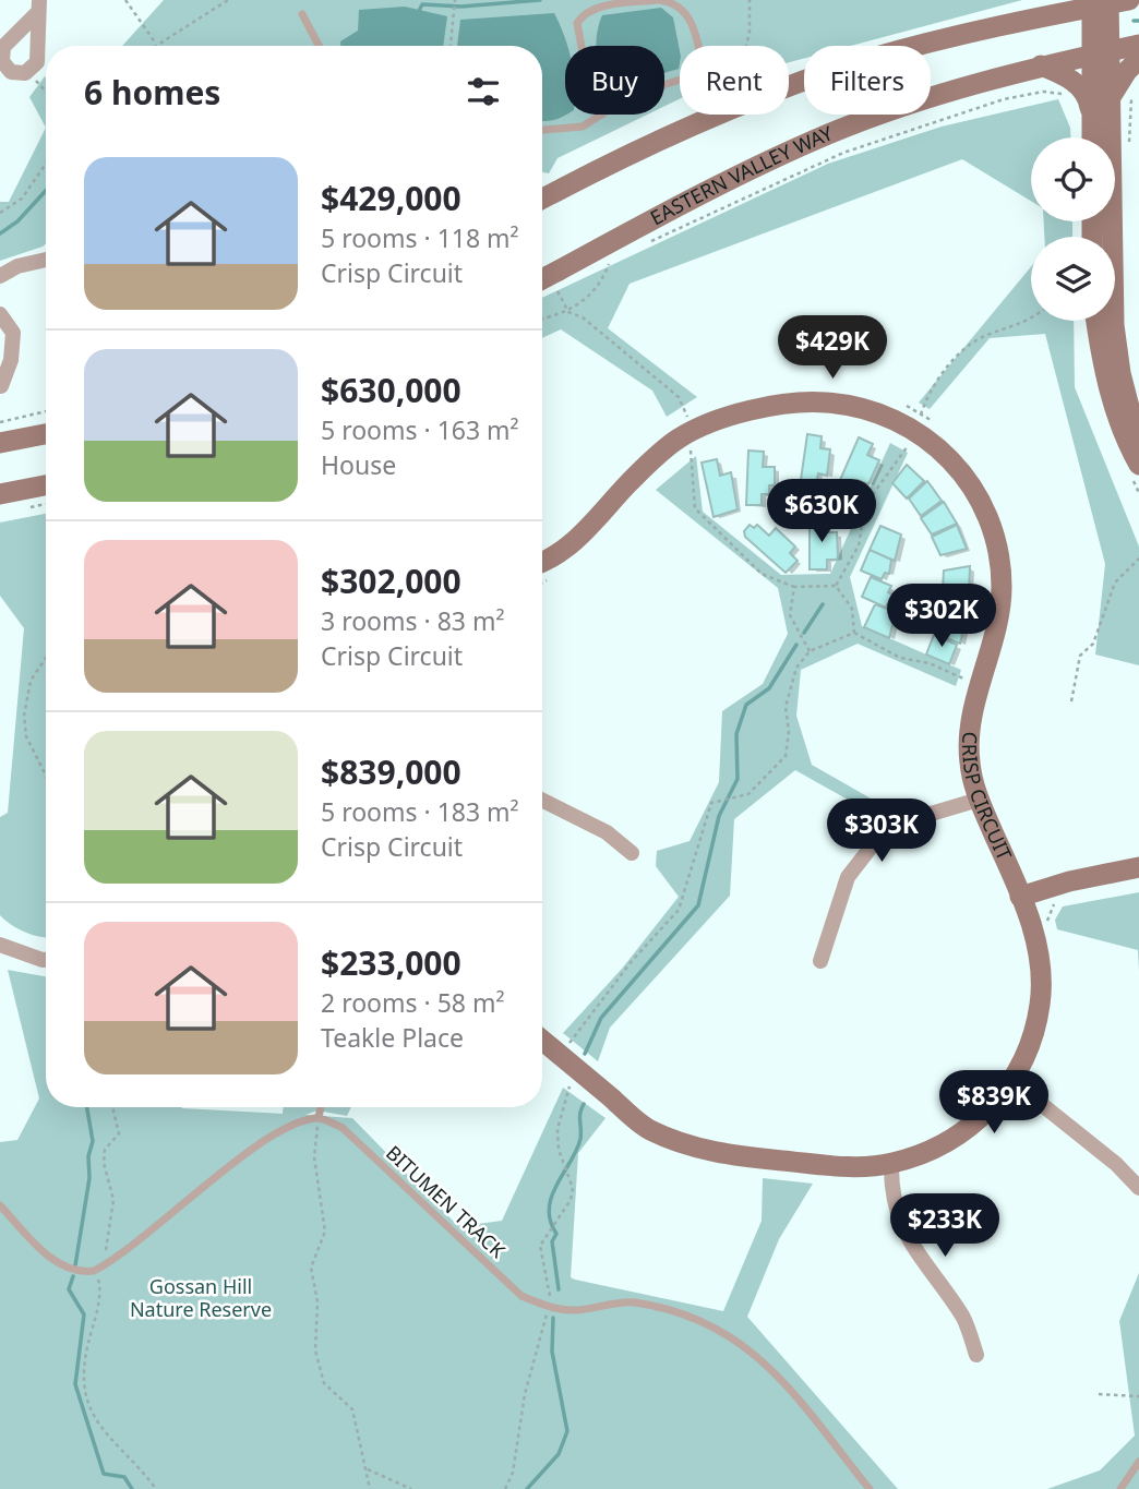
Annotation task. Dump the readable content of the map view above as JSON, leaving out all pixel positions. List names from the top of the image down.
{
  "streets": {
    "street": ["EASTERN VALLEY WAY", "CRISP CIRCUIT"],
    "lane": ["BITUMEN TRACK"]
  },
  "parks": ["Gossan Hill Nature Reserve"],
  "page": {
    "chip": ["Buy", "Rent", "Filters"],
    "heading": "6 homes",
    "list": [
      {
        "name": "$429,000",
        "note": "5 rooms · 118 m² · Crisp Circuit"
      },
      {
        "name": "$630,000",
        "note": "5 rooms · 163 m² · House"
      },
      {
        "name": "$302,000",
        "note": "3 rooms · 83 m² · Crisp Circuit"
      },
      {
        "name": "$839,000",
        "note": "5 rooms · 183 m² · Crisp Circuit"
      },
      {
        "name": "$233,000",
        "note": "2 rooms · 58 m² · Teakle Place"
      }
    ],
    "price": [
      "$429K",
      "$630K",
      "$302K",
      "$303K",
      "$839K",
      "$233K"
    ]
  }
}
